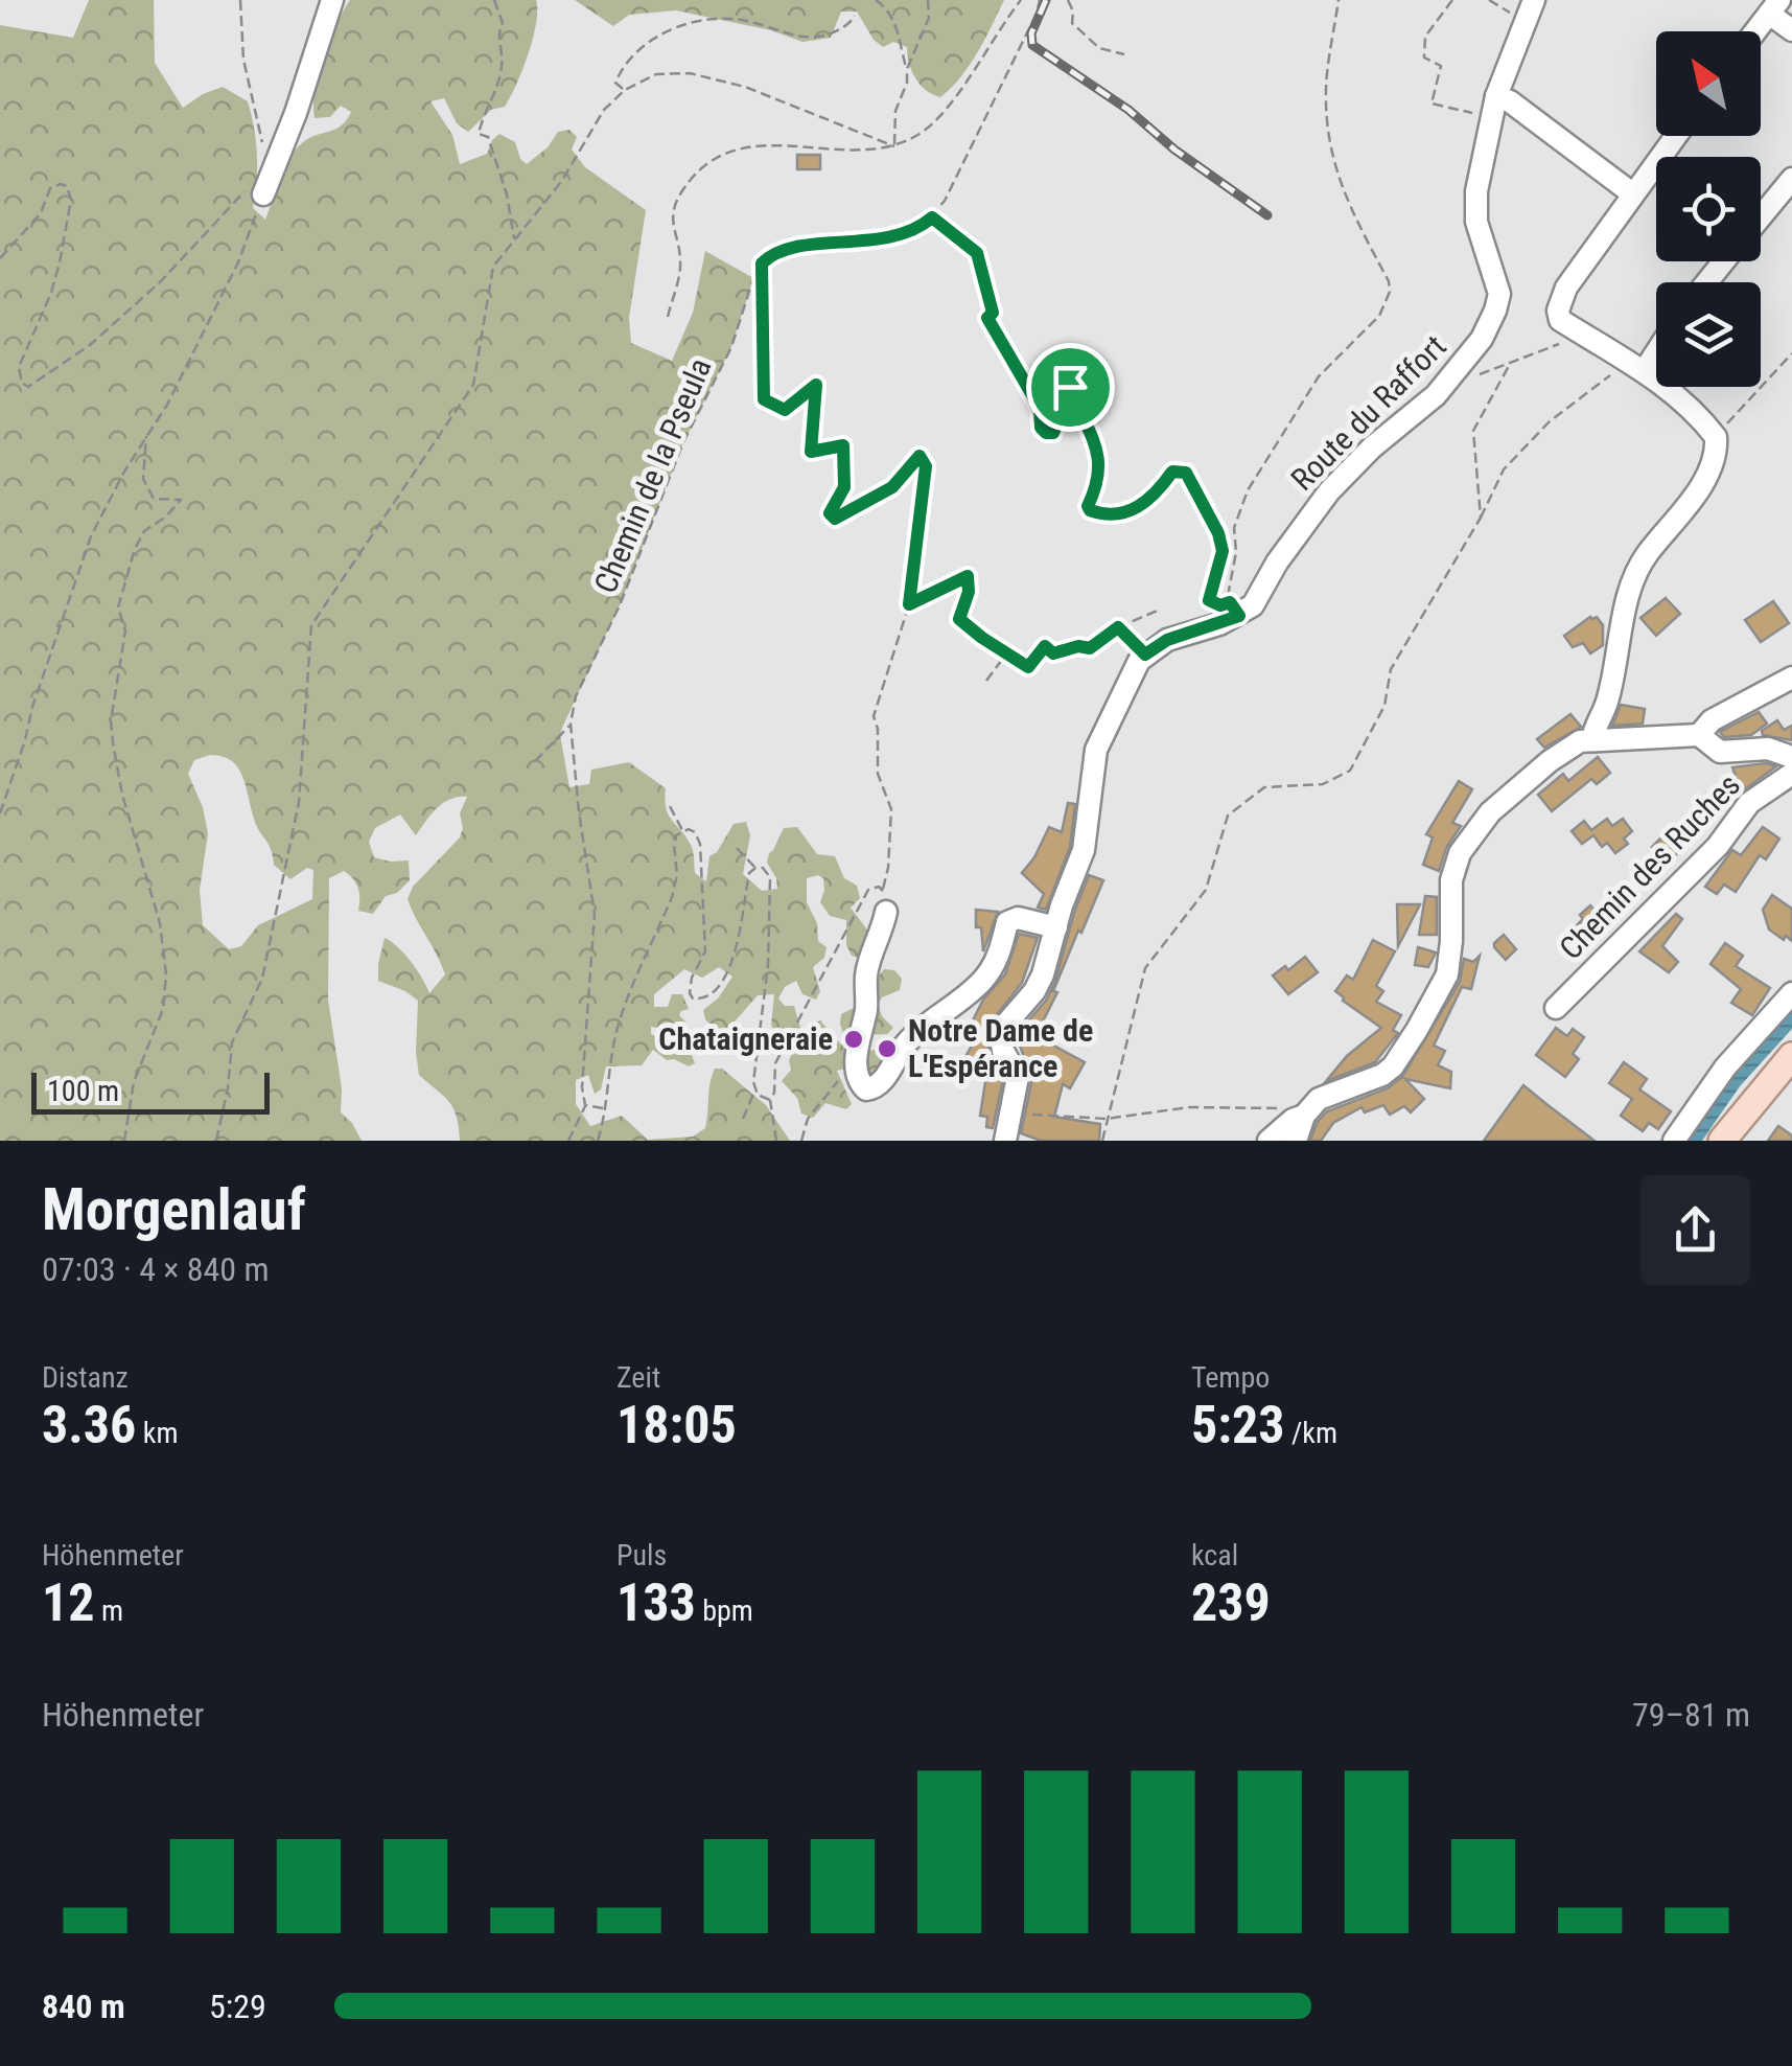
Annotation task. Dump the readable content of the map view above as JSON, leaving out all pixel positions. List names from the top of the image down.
{
  "streets": {
    "street": ["Route du Raffort", "Chemin des Ruches"],
    "path": ["Chemin de la Pseula"]
  },
  "places": ["Chataigneraie", "Notre Dame de L'Espérance"],
  "scale_bar": "100 m",
  "north": "top left",
  "page": {
    "scale": "100 m",
    "heading": ["Morgenlauf", "07:03 · 4 × 840 m"],
    "stats": [
      ["Distanz", "3.36 km"],
      ["Zeit", "18:05"],
      ["Tempo", "5:23 /km"],
      ["Höhenmeter", "12 m"],
      ["Puls", "133 bpm"],
      ["kcal", "239"]
    ],
    "chart": ["Höhenmeter", "79–81 m"],
    "list": [
      {
        "name": "840 m",
        "note": "5:29"
      }
    ]
  }
}
